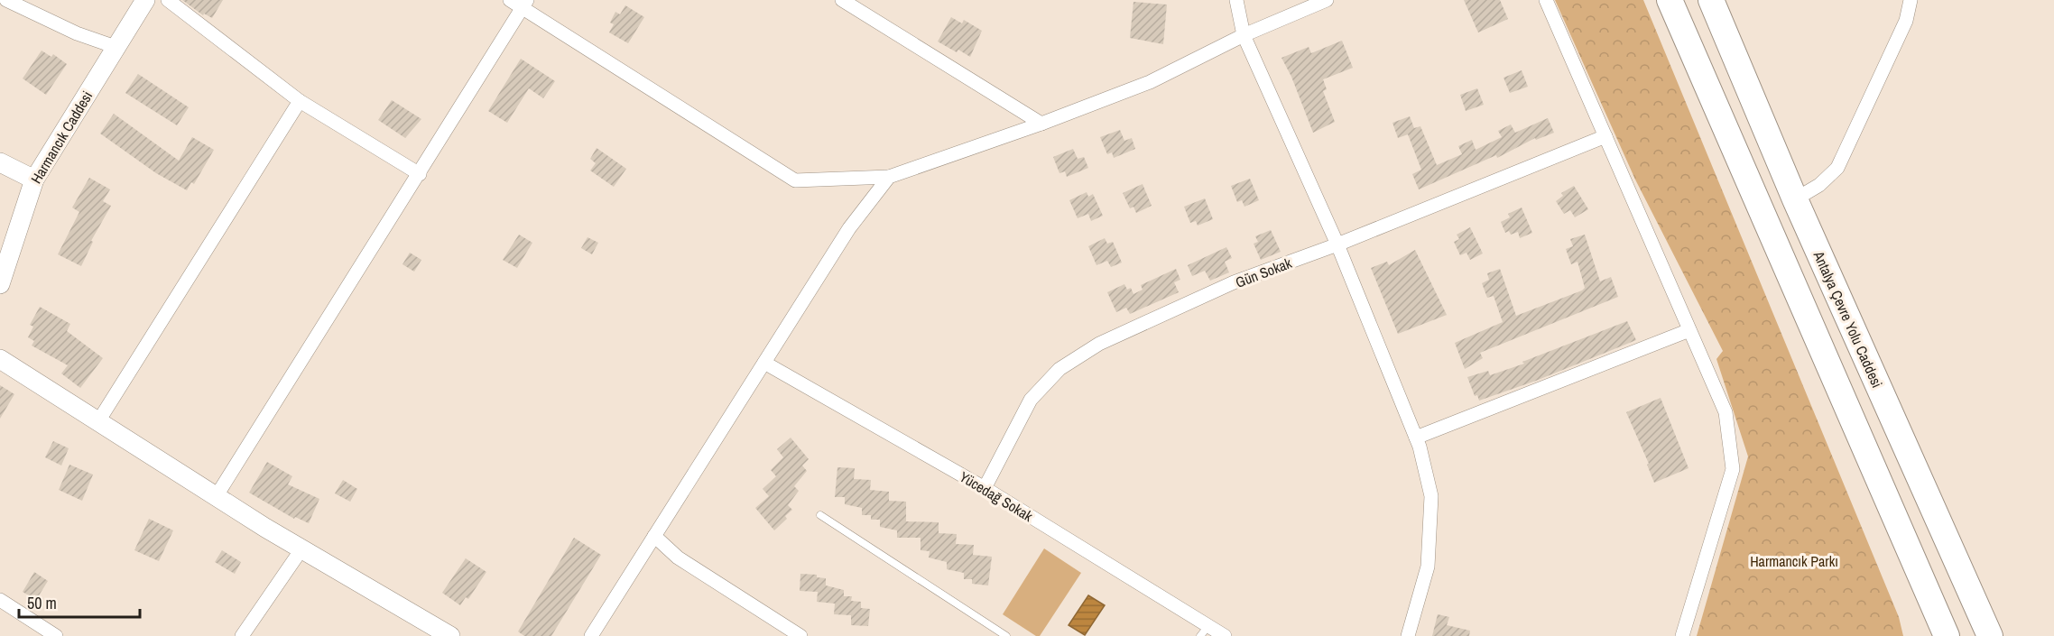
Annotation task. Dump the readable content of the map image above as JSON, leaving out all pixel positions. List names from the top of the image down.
{
  "streets": {
    "highway": ["Antalya Çevre Yolu Caddesi"],
    "street": ["Harmancık Caddesi", "Gün Sokak", "Yücedağ Sokak"]
  },
  "crossings": [
    ["Gün Sokak", "Yücedağ Sokak"]
  ],
  "parks": ["Harmancık Parkı"],
  "scale_bar": "50 m"
}
